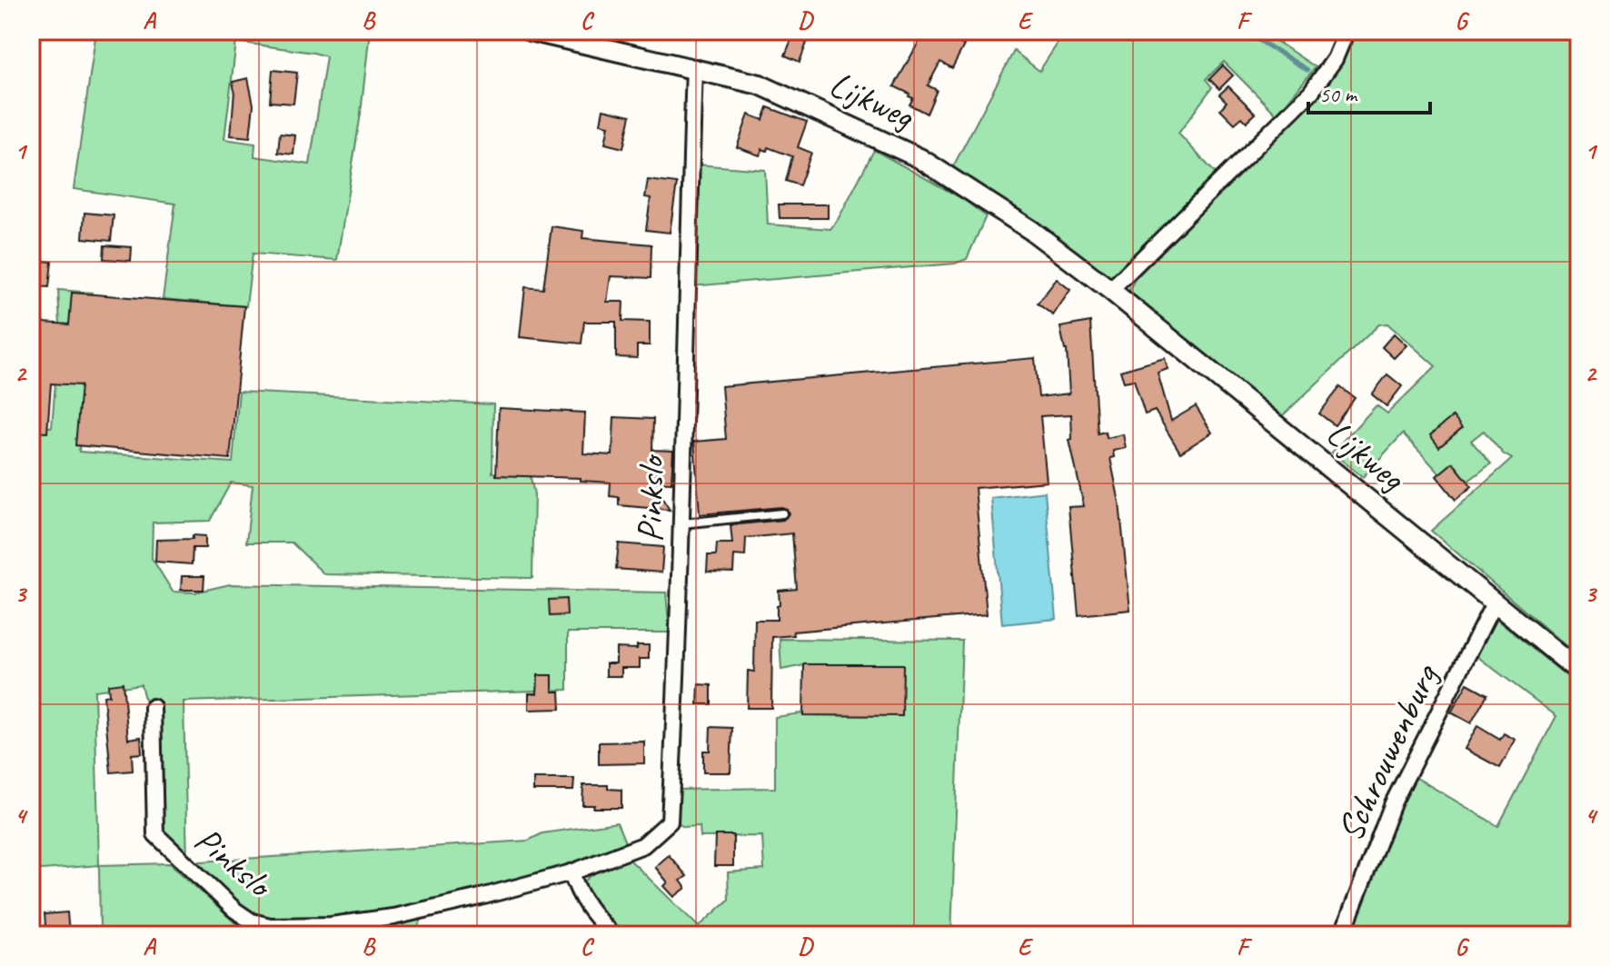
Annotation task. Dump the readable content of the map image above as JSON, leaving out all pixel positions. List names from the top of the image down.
{
  "streets": {
    "street": ["Lijkweg", "Pinkslo", "Schrouwenburg"]
  },
  "crossings": [
    ["Lijkweg", "Pinkslo"],
    ["Lijkweg", "Schrouwenburg"]
  ],
  "scale_bar": "50 m",
  "grid": {
    "columns": [
      "A",
      "B",
      "C",
      "D",
      "E",
      "F",
      "G"
    ],
    "rows": [
      "1",
      "2",
      "3",
      "4"
    ]
  }
}
